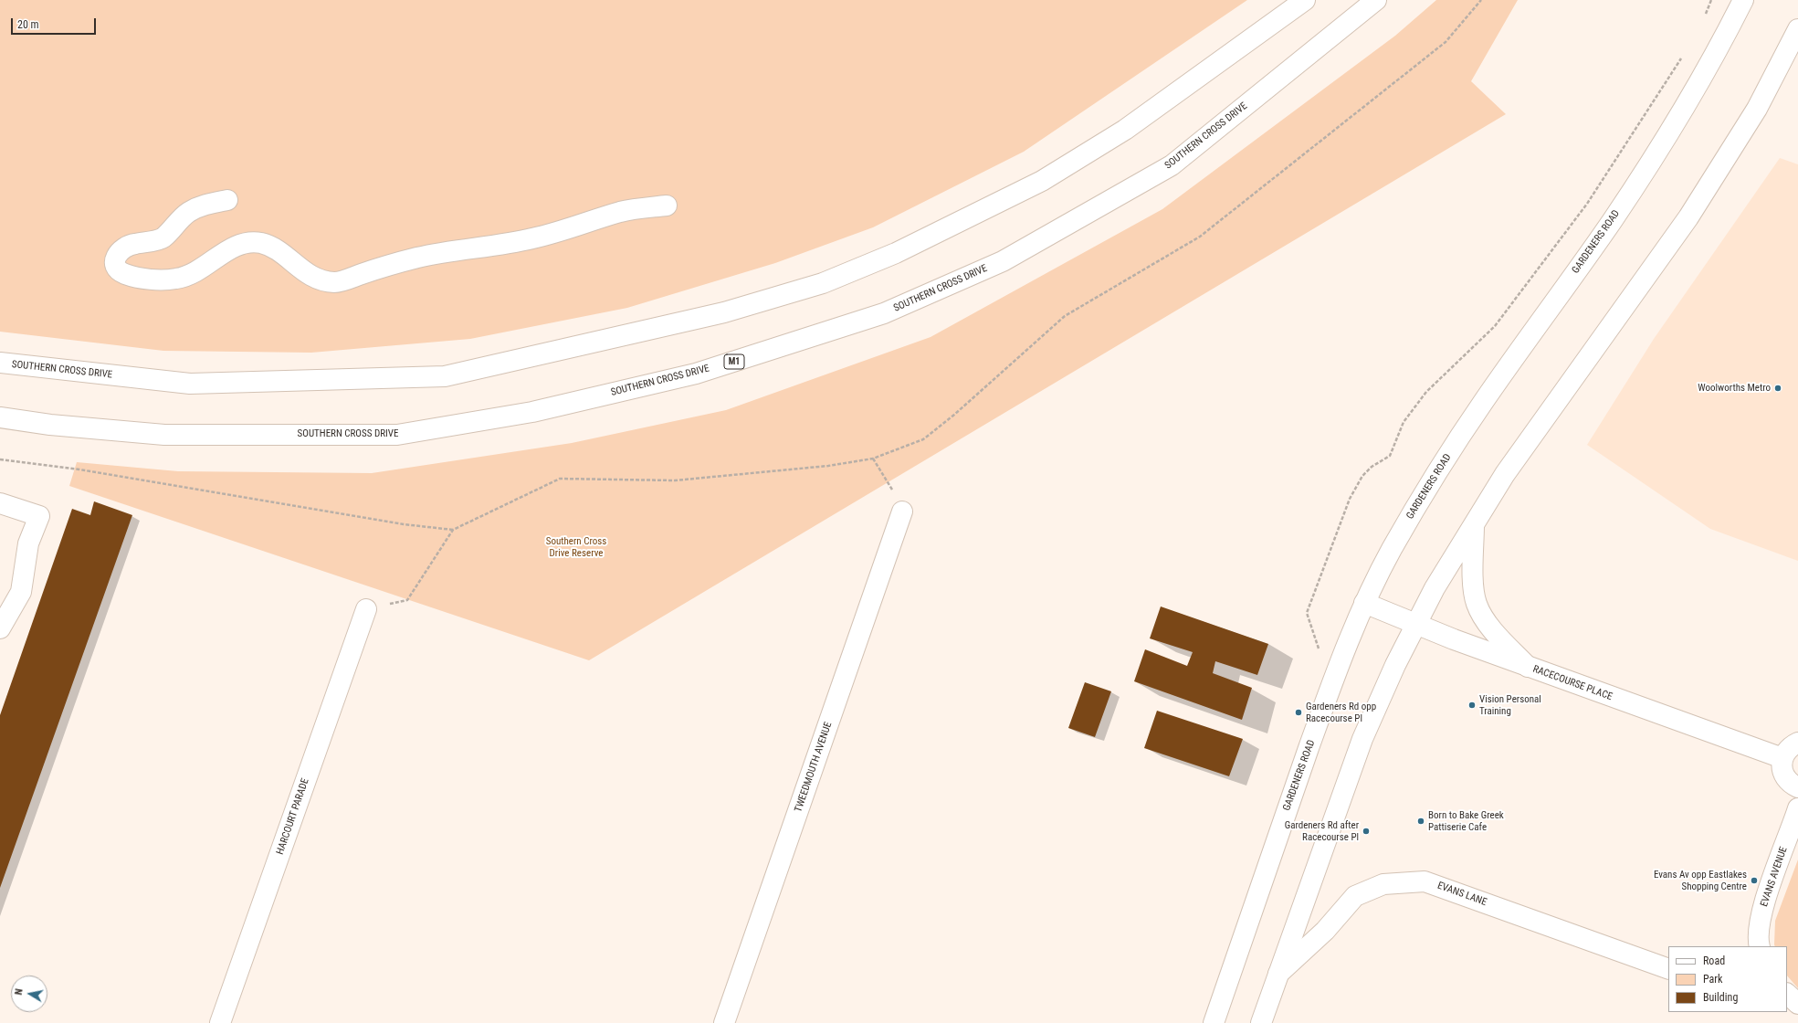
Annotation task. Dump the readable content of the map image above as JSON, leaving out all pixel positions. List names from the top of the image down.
{
  "streets": {
    "main road": [
      "SOUTHERN CROSS DRIVE",
      "GARDENERS ROAD",
      "M1",
      "RACECOURSE PLACE",
      "TWEEDMOUTH AVENUE",
      "HARCOURT PARADE",
      "EVANS AVENUE",
      "EVANS LANE"
    ]
  },
  "crossings": [
    ["GARDENERS ROAD", "RACECOURSE PLACE"]
  ],
  "parks": ["Southern Cross Drive Reserve"],
  "places": [
    "Woolworths Metro",
    "Vision Personal Training",
    "Gardeners Rd opp Racecourse Pl",
    "Born to Bake Greek Pattiserie Cafe",
    "Gardeners Rd after Racecourse Pl",
    "Evans Av opp Eastlakes Shopping Centre"
  ],
  "legend": ["Road", "Park", "Building"],
  "scale_bar": "20 m",
  "north": "left"
}
